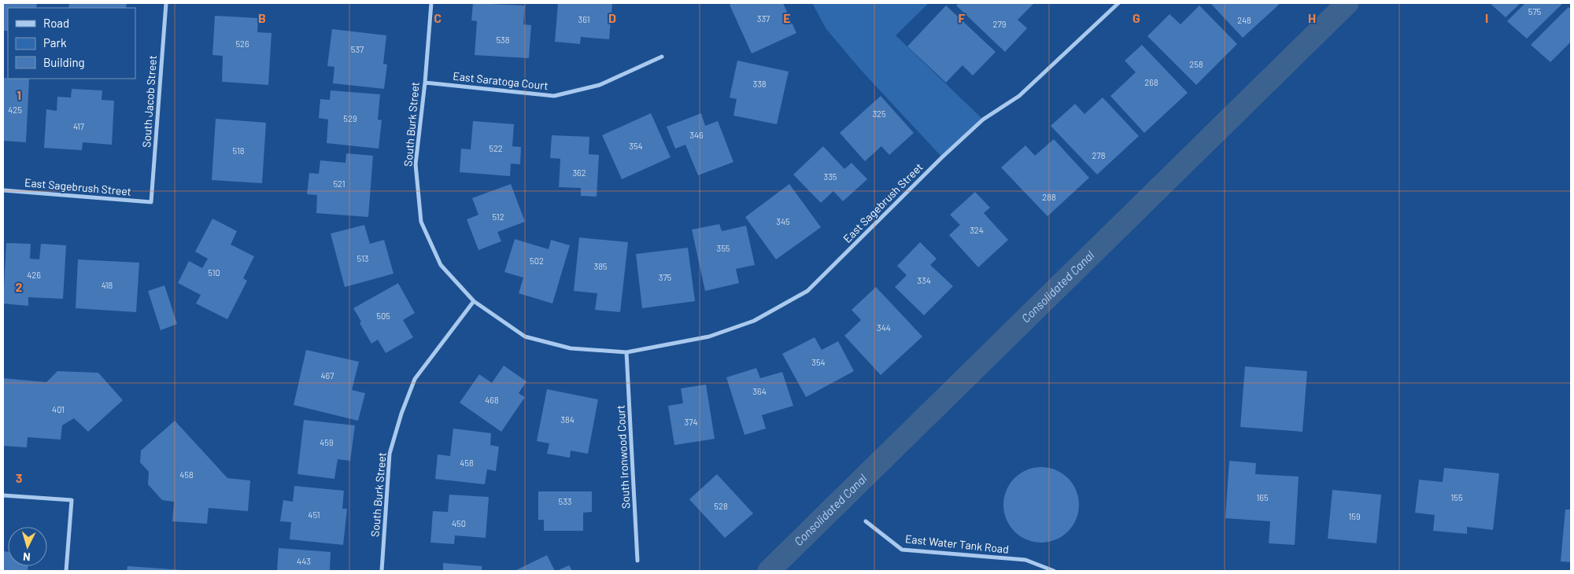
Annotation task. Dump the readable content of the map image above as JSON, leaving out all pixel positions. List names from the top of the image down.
{
  "streets": {
    "street": [
      "East Saratoga Court",
      "South Jacob Street",
      "South Burk Street",
      "East Sagebrush Street",
      "South Ironwood Court",
      "East Water Tank Road"
    ]
  },
  "crossings": [
    ["East Saratoga Court", "South Burk Street"],
    ["South Jacob Street", "East Sagebrush Street"],
    ["South Burk Street", "East Sagebrush Street"],
    ["South Burk Street", "South Ironwood Court"],
    ["East Sagebrush Street", "South Ironwood Court"]
  ],
  "water": ["Consolidated Canal"],
  "house_numbers": [
    "575",
    "337",
    "361",
    "248",
    "279",
    "538",
    "526",
    "537",
    "258",
    "268",
    "338",
    "425",
    "325",
    "529",
    "417",
    "346",
    "354",
    "522",
    "518",
    "278",
    "362",
    "335",
    "521",
    "288",
    "512",
    "345",
    "324",
    "355",
    "513",
    "502",
    "385",
    "510",
    "426",
    "375",
    "334",
    "418",
    "505",
    "344",
    "354",
    "467",
    "364",
    "468",
    "401",
    "384",
    "374",
    "459",
    "458",
    "458",
    "165",
    "155",
    "533",
    "528",
    "451",
    "159",
    "450",
    "443"
  ],
  "legend": ["Road", "Park", "Building"],
  "north": "bottom",
  "grid": {
    "columns": [
      "B",
      "C",
      "D",
      "E",
      "F",
      "G",
      "H",
      "I"
    ],
    "rows": ["1", "2", "3"]
  }
}
